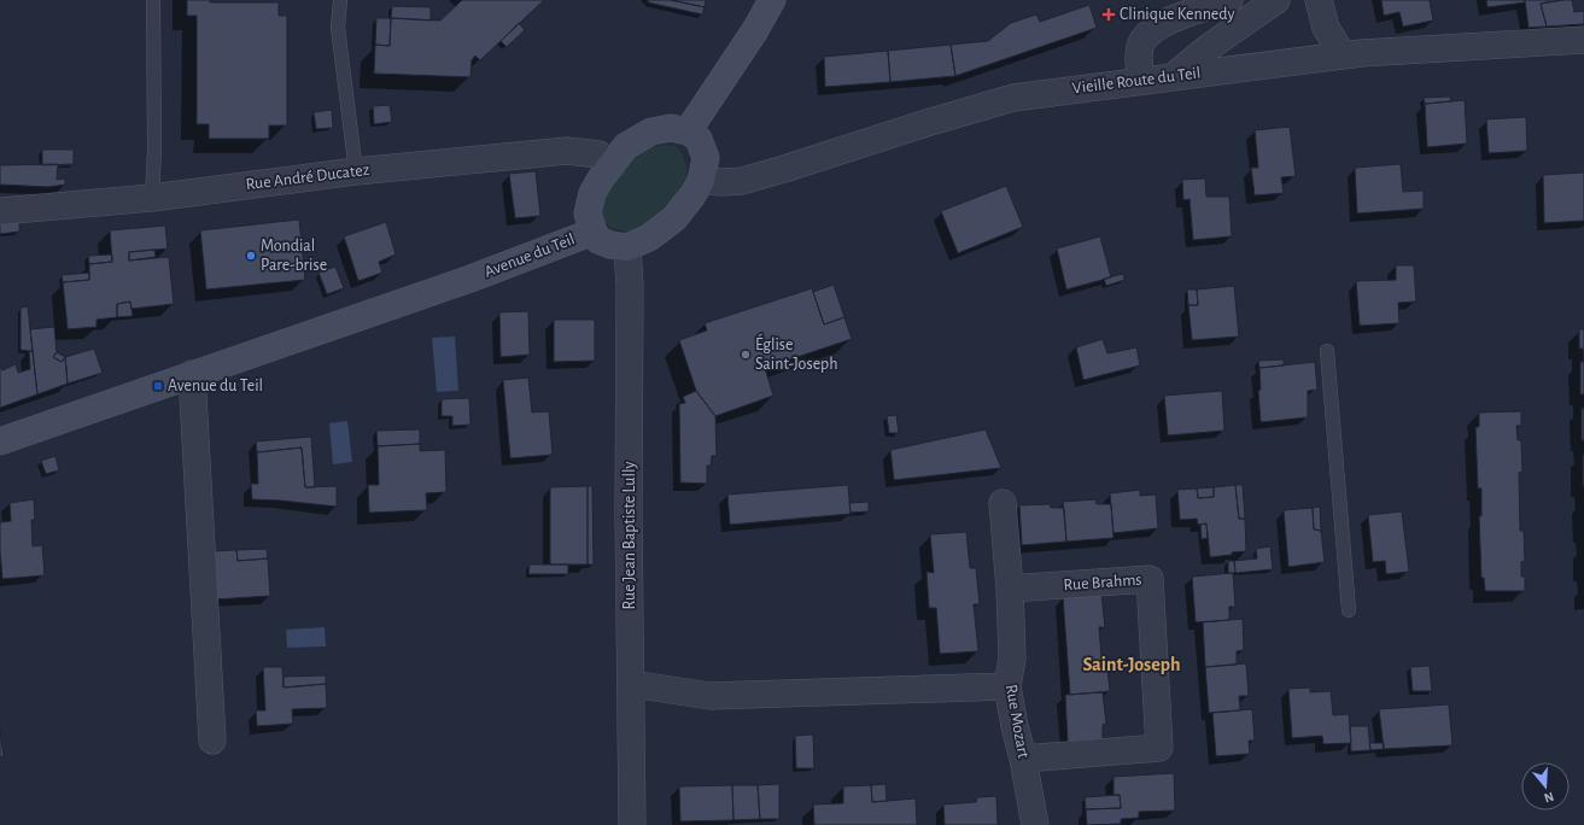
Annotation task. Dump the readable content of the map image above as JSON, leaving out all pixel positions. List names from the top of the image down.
{
  "streets": {
    "main road": ["Avenue du Teil"],
    "street": [
      "Vieille Route du Teil",
      "Rue André Ducatez",
      "Rue Jean Baptiste Lully",
      "Rue Brahms",
      "Rue Mozart"
    ]
  },
  "crossings": [
    ["Vieille Route du Teil", "Rue André Ducatez"],
    ["Vieille Route du Teil", "Avenue du Teil"],
    ["Vieille Route du Teil", "Rue Jean Baptiste Lully"],
    ["Rue André Ducatez", "Avenue du Teil"],
    ["Rue André Ducatez", "Rue Jean Baptiste Lully"],
    ["Avenue du Teil", "Rue Jean Baptiste Lully"],
    ["Rue Brahms", "Rue Mozart"]
  ],
  "districts": ["Saint-Joseph"],
  "places": {
    "health": ["Clinique Kennedy"],
    "other": ["Mondial Pare-brise", "Église Saint-Joseph"],
    "transit": ["Avenue du Teil"]
  },
  "north": "bottom"
}
